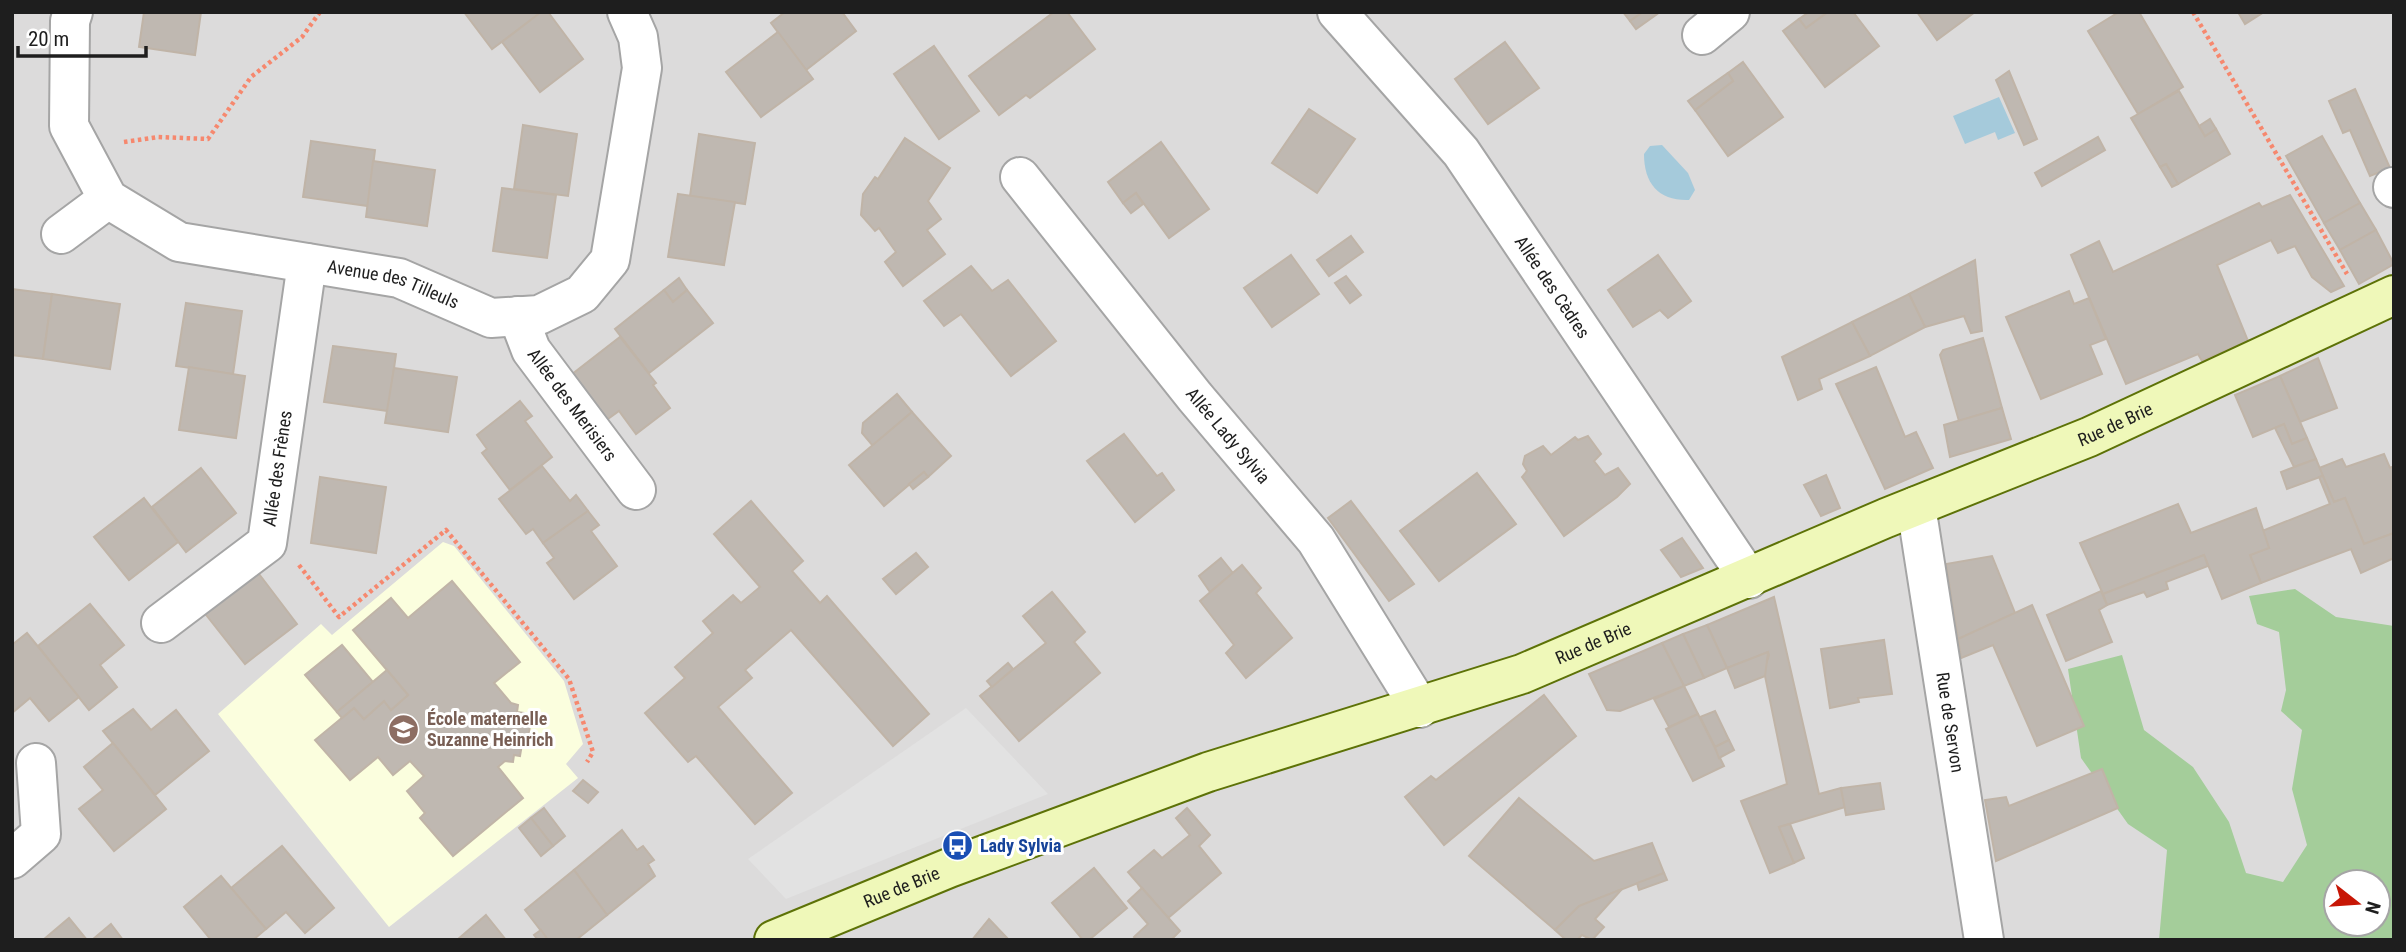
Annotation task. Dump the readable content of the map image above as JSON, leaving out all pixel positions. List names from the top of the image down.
{
  "streets": {
    "street": [
      "Avenue des Tilleuls",
      "Allée des Cèdres",
      "Allée des Merisiers",
      "Rue de Brie",
      "Allée Lady Sylvia",
      "Allée des Frènes",
      "Rue de Servon"
    ]
  },
  "crossings": [
    ["Avenue des Tilleuls", "Allée des Merisiers"],
    ["Avenue des Tilleuls", "Allée des Frènes"],
    ["Allée des Cèdres", "Rue de Brie"],
    ["Rue de Brie", "Allée Lady Sylvia"],
    ["Rue de Brie", "Rue de Servon"]
  ],
  "places": {
    "school or university": ["École maternelle Suzanne Heinrich"],
    "bus stop": ["Lady Sylvia"]
  },
  "scale_bar": "20 m",
  "north": "right"
}
